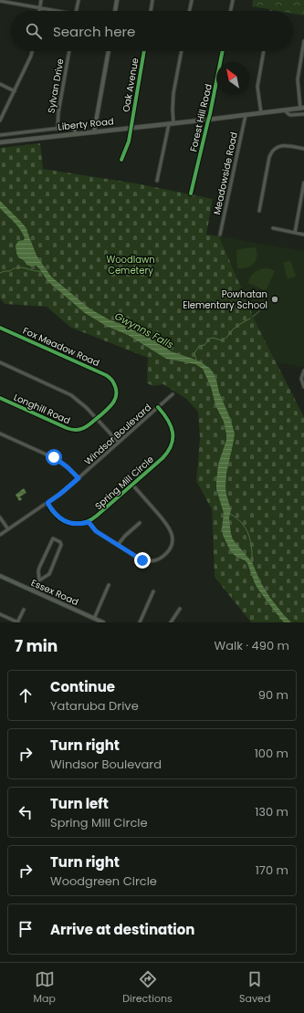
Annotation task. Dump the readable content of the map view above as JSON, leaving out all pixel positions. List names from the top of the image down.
{
  "streets": {
    "main road": ["Liberty Road"],
    "street": [
      "Oak Avenue",
      "Sylvan Drive",
      "Forest Hill Road",
      "Meadowside Road",
      "Fox Meadow Road",
      "Longhill Road",
      "Windsor Boulevard",
      "Spring Mill Circle",
      "Essex Road"
    ]
  },
  "crossings": [
    ["Oak Avenue", "Liberty Road"],
    ["Forest Hill Road", "Liberty Road"],
    ["Liberty Road", "Meadowside Road"],
    ["Fox Meadow Road", "Longhill Road"],
    ["Windsor Boulevard", "Spring Mill Circle"]
  ],
  "water": ["Gwynns Falls"],
  "parks": ["Woodlawn Cemetery"],
  "places": ["Powhatan Elementary School"],
  "north": "top left",
  "page": {
    "search": "Search here",
    "heading": ["7 min", "Walk · 490 m"],
    "list": [
      ["Continue", "Yataruba Drive", "90 m"],
      ["Turn right", "Windsor Boulevard", "100 m"],
      ["Turn left", "Spring Mill Circle", "130 m"],
      ["Turn right", "Woodgreen Circle", "170 m"],
      "Arrive at destination"
    ],
    "nav": ["Map", "Directions", "Saved"]
  }
}
